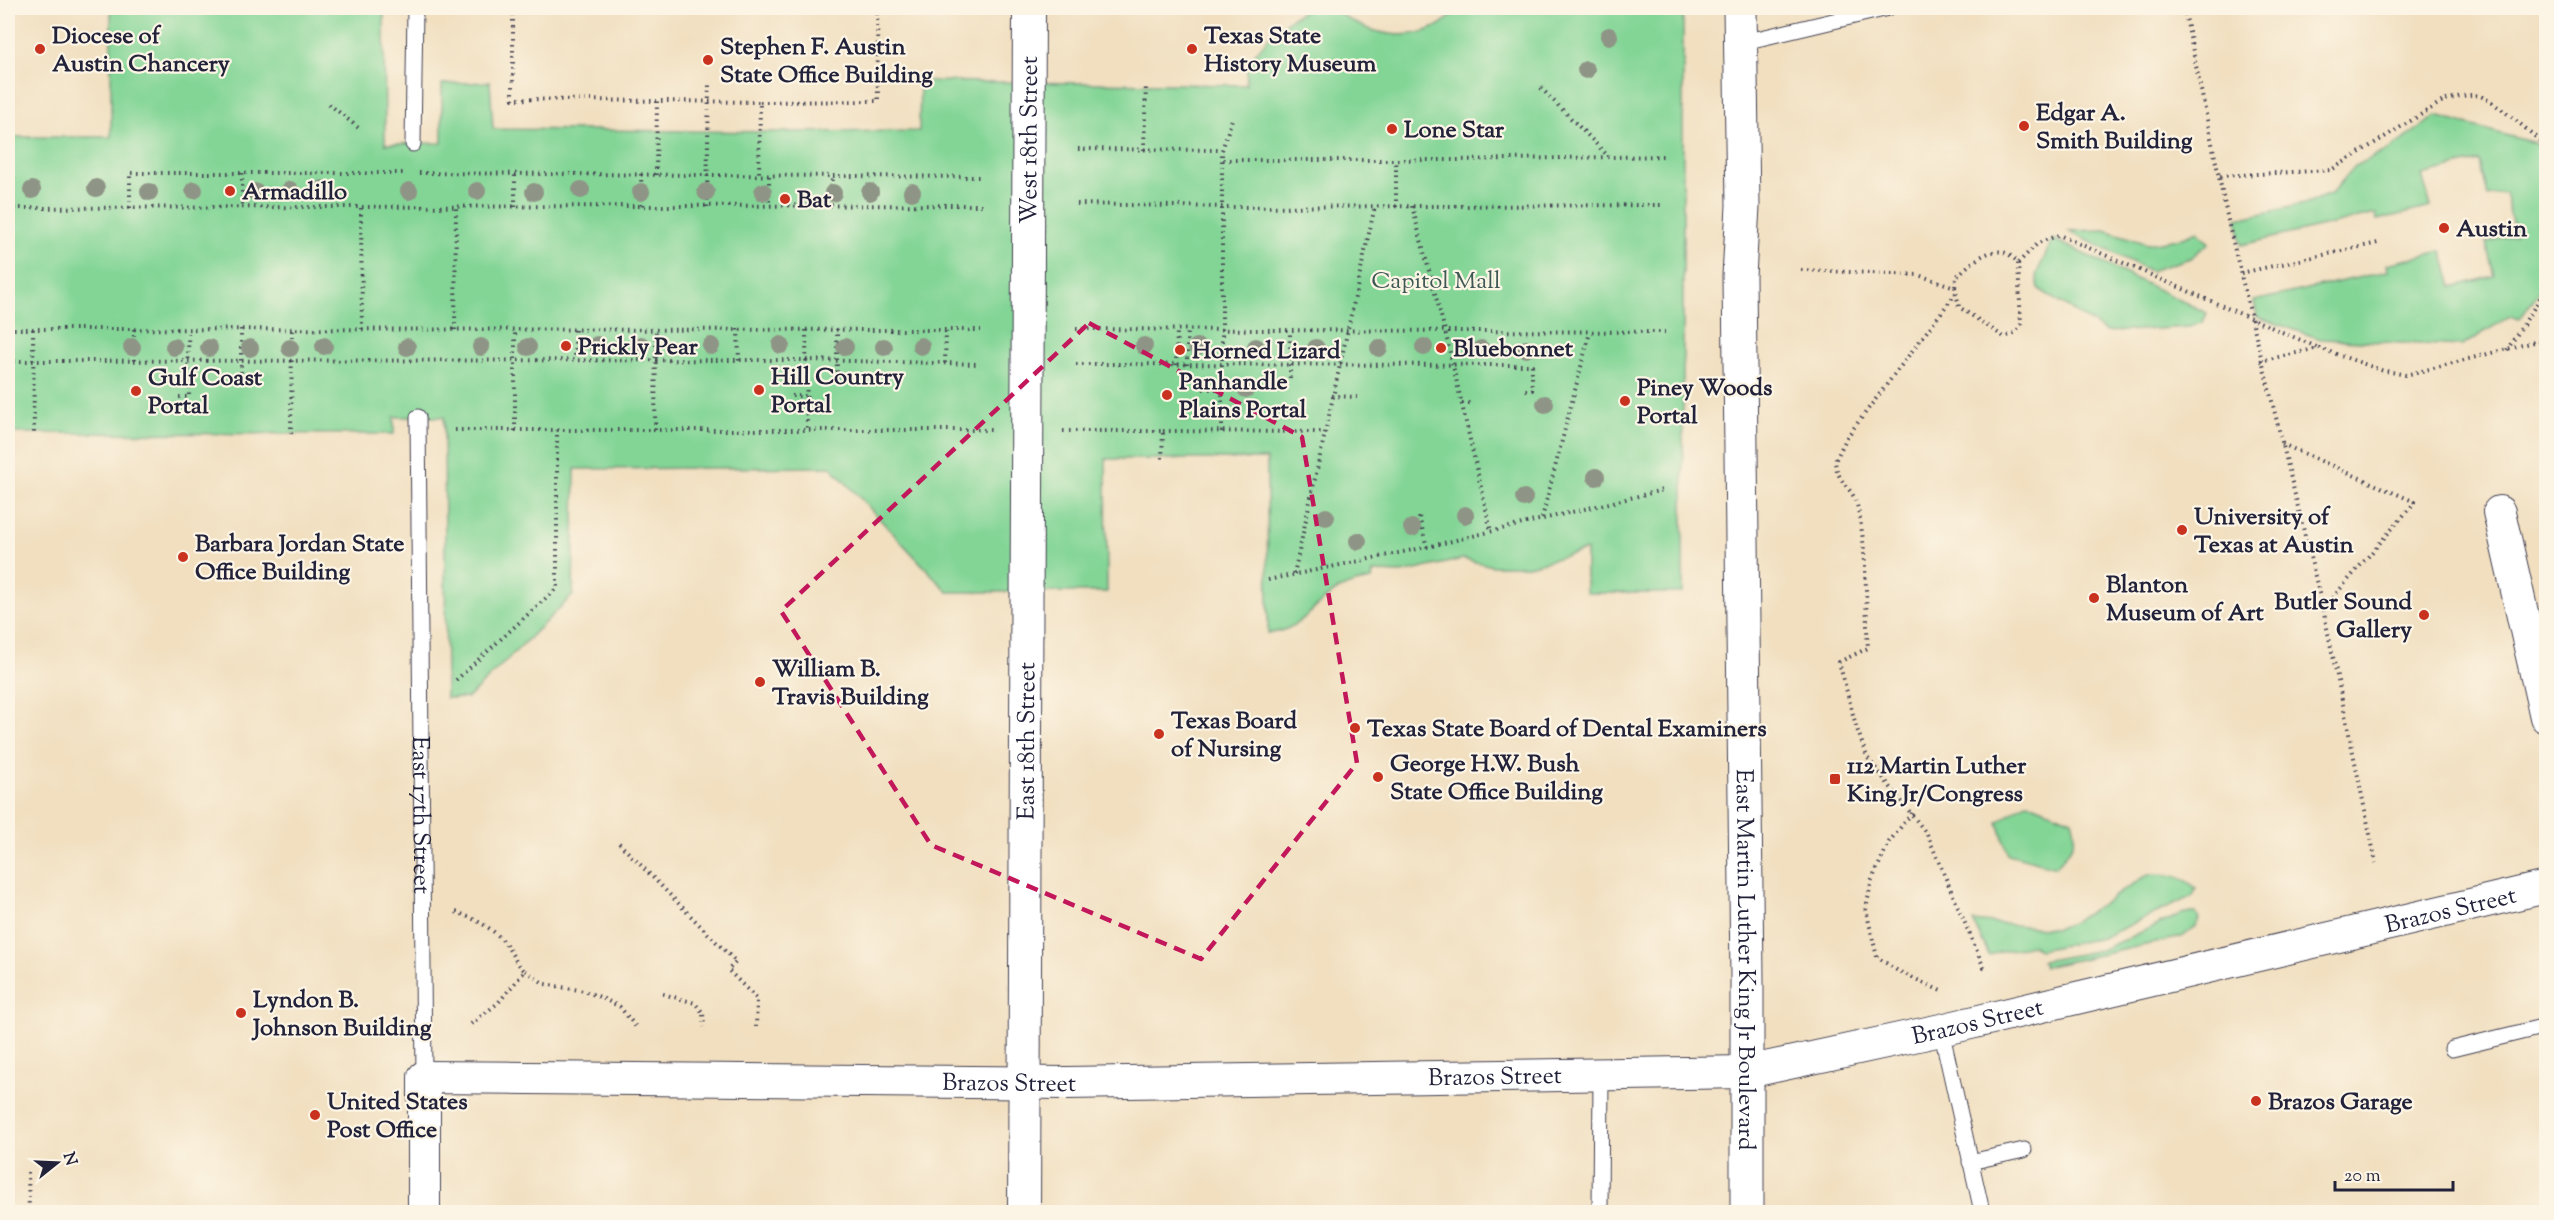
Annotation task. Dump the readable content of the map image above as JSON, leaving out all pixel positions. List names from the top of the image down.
{
  "streets": {
    "main road": ["East Martin Luther King Jr Boulevard"],
    "street": [
      "West 18th Street",
      "East 18th Street",
      "East 17th Street",
      "Brazos Street"
    ]
  },
  "crossings": [
    ["West 18th Street", "East 18th Street"],
    ["East 18th Street", "Brazos Street"],
    ["East 17th Street", "Brazos Street"],
    ["Brazos Street", "East Martin Luther King Jr Boulevard"]
  ],
  "parks": ["Capitol Mall"],
  "places": {
    "other": [
      "Diocese of Austin Chancery",
      "Texas State History Museum",
      "Stephen F. Austin State Office Building",
      "Edgar A. Smith Building",
      "Lone Star",
      "Armadillo",
      "Bat",
      "Austin",
      "Prickly Pear",
      "Bluebonnet",
      "Horned Lizard",
      "Hill Country Portal",
      "Gulf Coast Portal",
      "Panhandle Plains Portal",
      "Piney Woods Portal",
      "University of Texas at Austin",
      "Barbara Jordan State Office Building",
      "Blanton Museum of Art",
      "Butler Sound Gallery",
      "William B. Travis Building",
      "Texas State Board of Dental Examiners",
      "Texas Board of Nursing",
      "George H.W. Bush State Office Building",
      "Lyndon B. Johnson Building",
      "Brazos Garage",
      "United States Post Office"
    ],
    "transit": ["112 Martin Luther King Jr/Congress"]
  },
  "scale_bar": "20 m",
  "north": "right"
}
